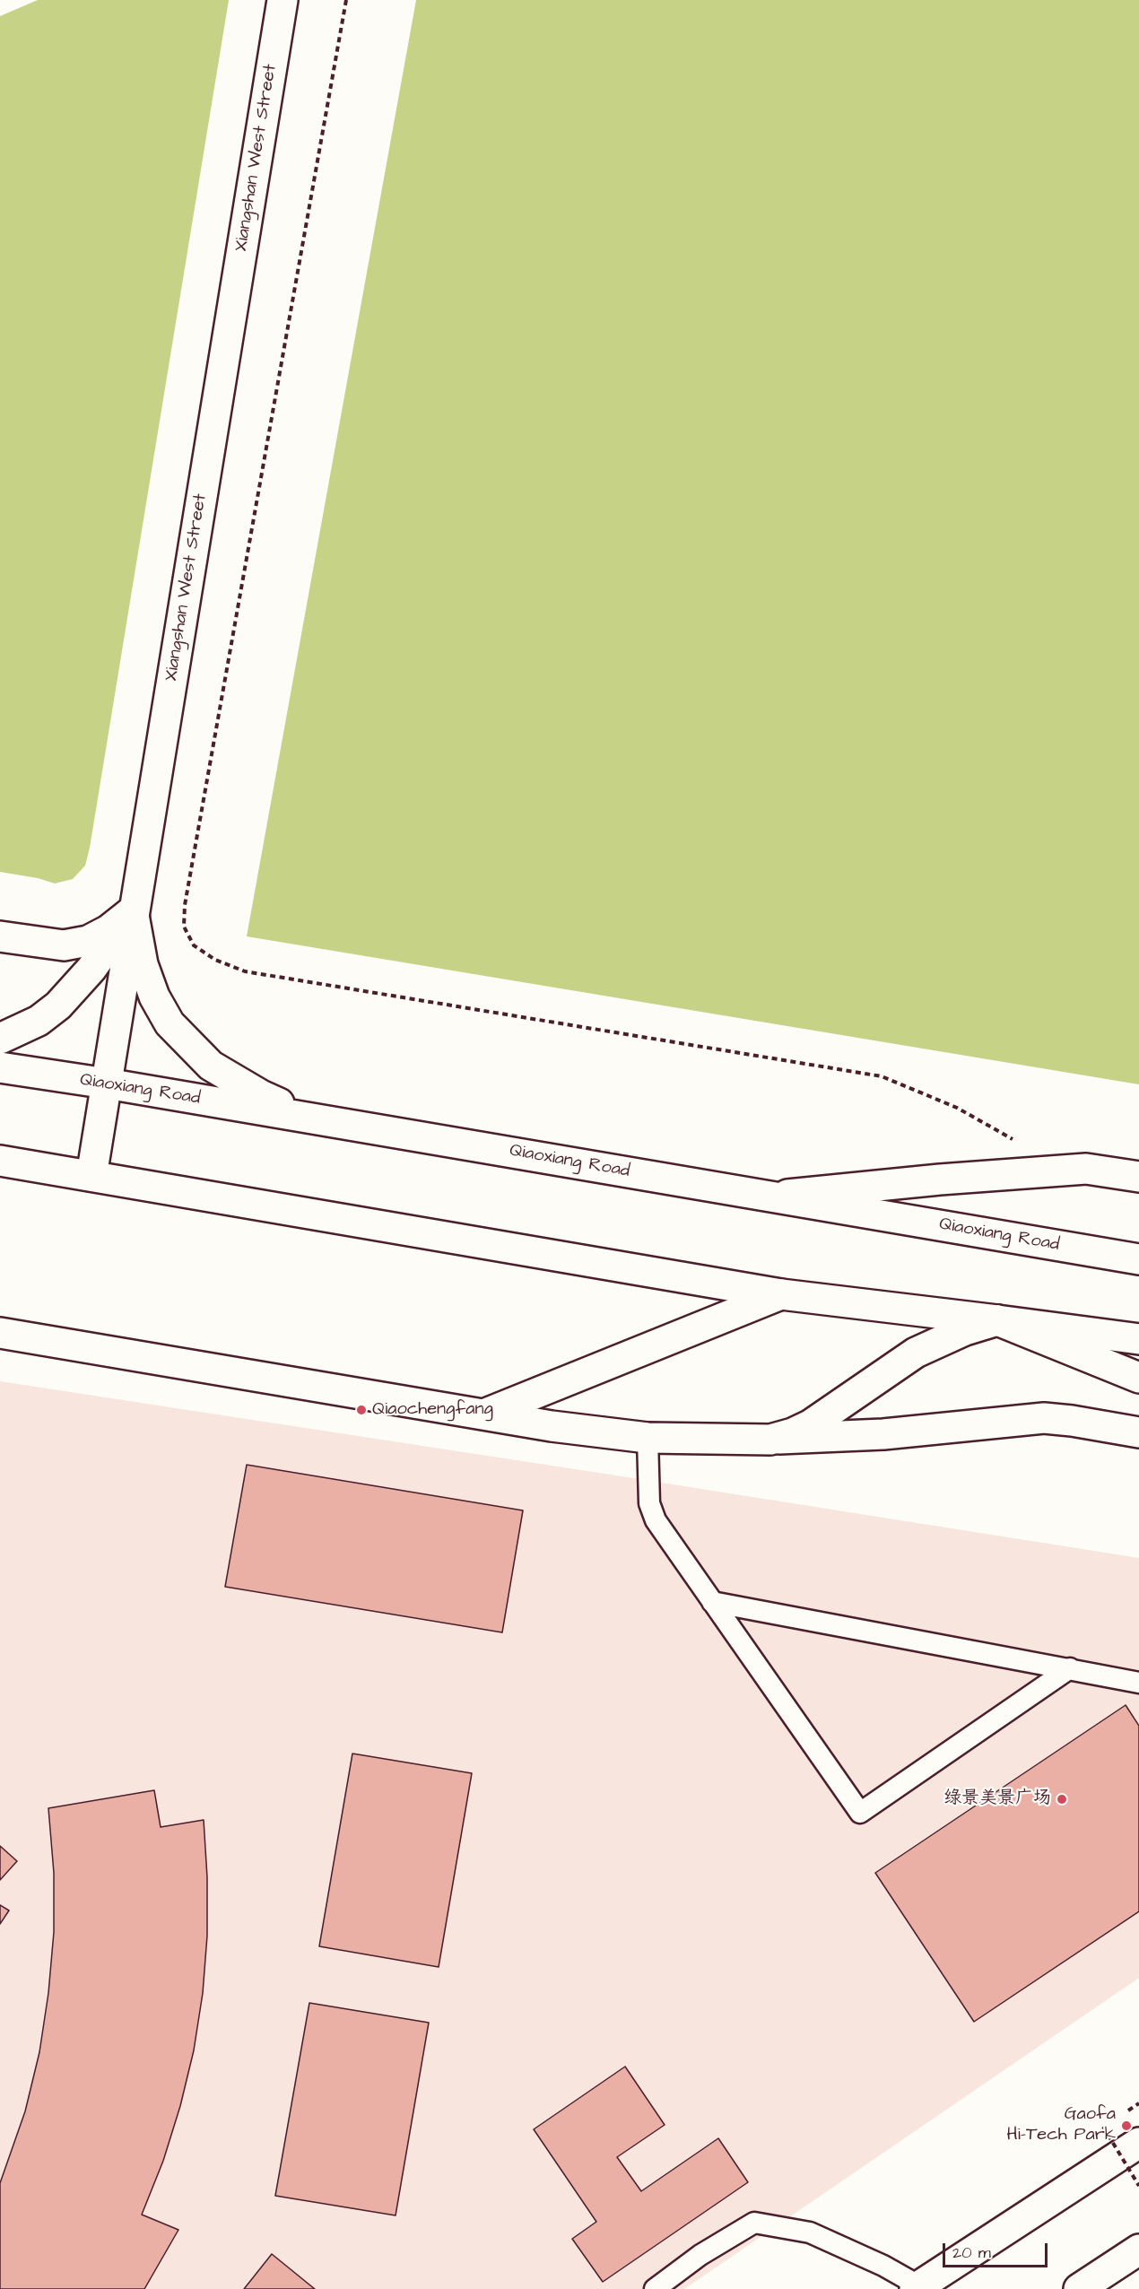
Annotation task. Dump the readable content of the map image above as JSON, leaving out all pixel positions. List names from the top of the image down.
{
  "streets": {
    "main road": ["Xiangshan West Street", "Qiaoxiang Road"]
  },
  "crossings": [
    ["Xiangshan West Street", "Qiaoxiang Road"]
  ],
  "places": ["Qiaochengfang", "绿景美景广场", "Gaofa Hi-Tech Park"],
  "scale_bar": "20 m"
}
